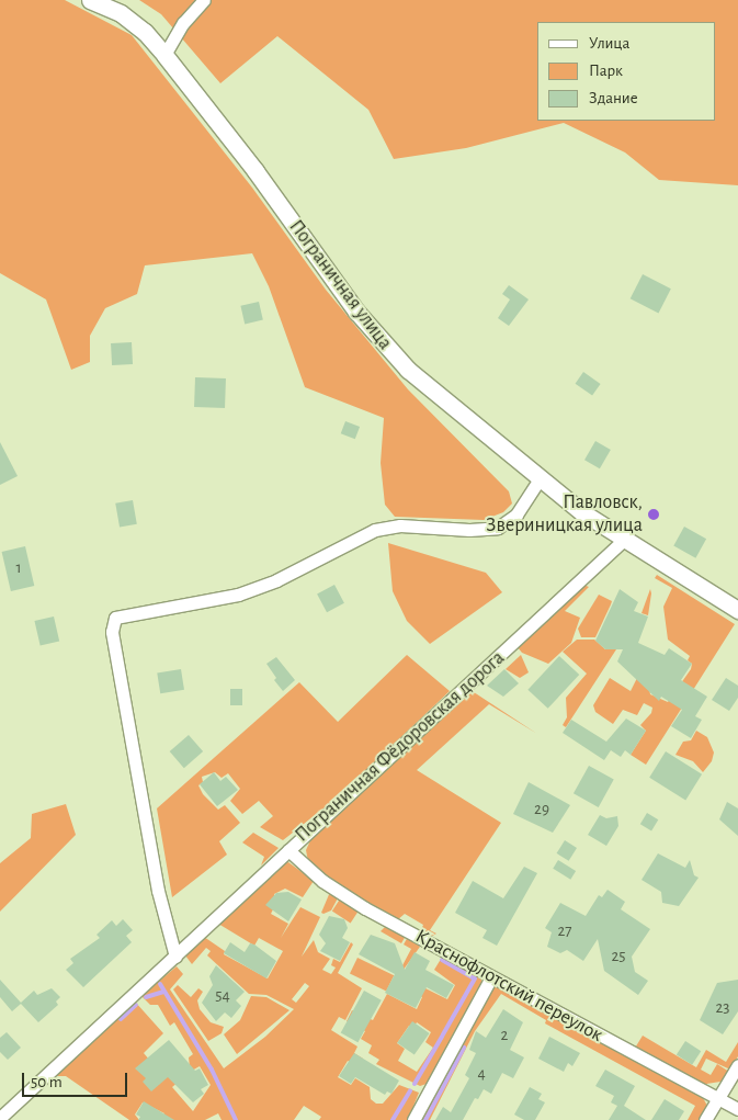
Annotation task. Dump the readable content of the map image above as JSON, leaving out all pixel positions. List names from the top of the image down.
{
  "streets": {
    "street": ["Пограничная улица", "Пограничная Фёдоровская дорога", "Краснофлотский переулок"]
  },
  "crossings": [
    ["Пограничная улица", "Пограничная Фёдоровская дорога"],
    ["Пограничная Фёдоровская дорога", "Краснофлотский переулок"]
  ],
  "places": ["Павловск, Звериницкая улица"],
  "house_numbers": [
    "1",
    "29",
    "27",
    "25",
    "54",
    "23",
    "2",
    "4"
  ],
  "legend": ["Улица", "Парк", "Здание"],
  "scale_bar": "50 m"
}
